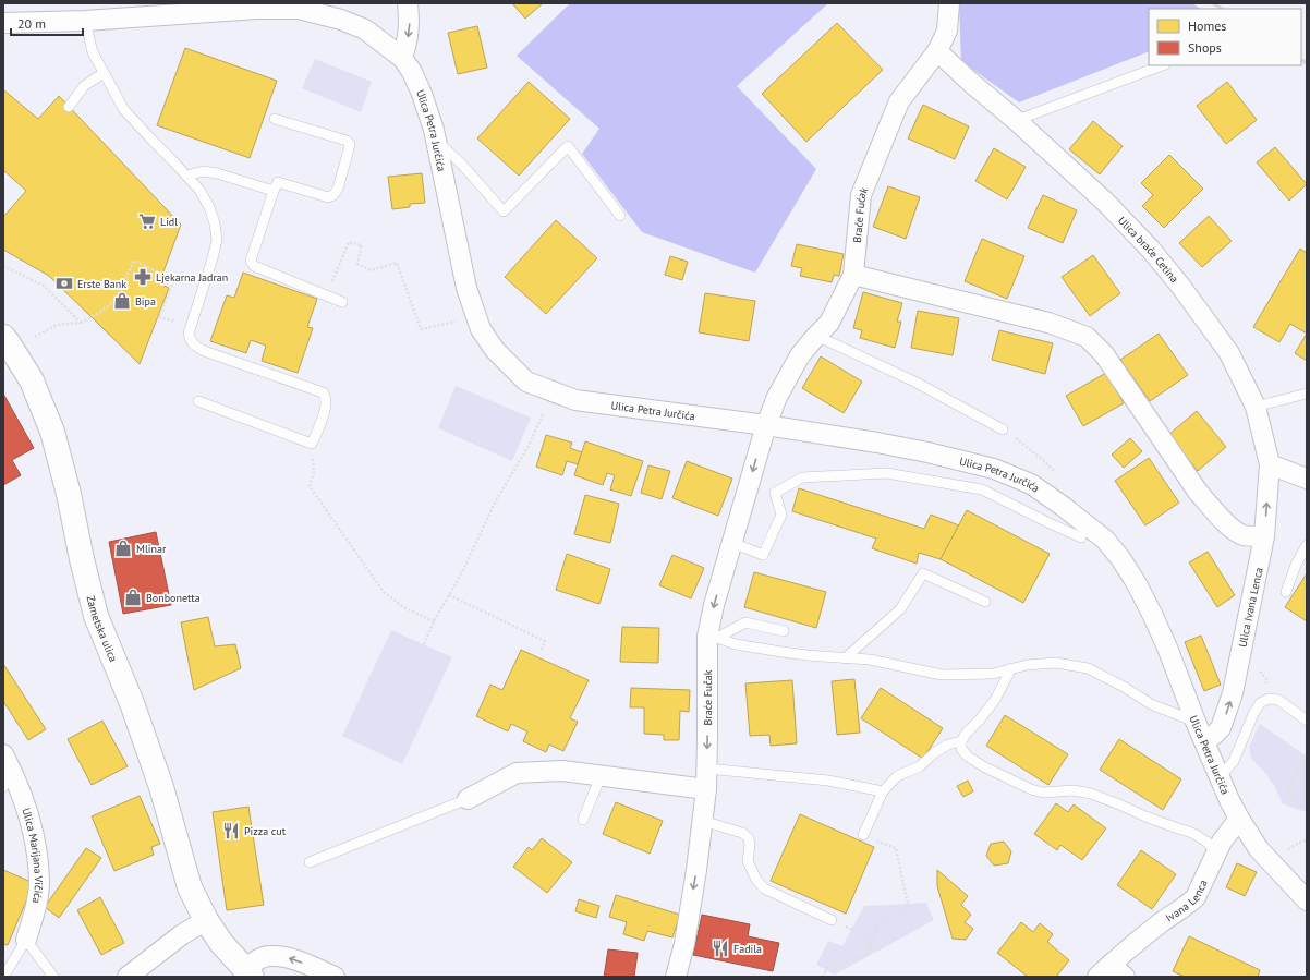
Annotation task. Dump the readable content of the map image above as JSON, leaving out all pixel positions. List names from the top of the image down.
{
  "streets": {
    "main road": ["Zametska ulica"],
    "street": [
      "Ulica Petra Jurčića",
      "Braće Fućak",
      "Ulica braće Cetina",
      "Ulica Ivana Lenca",
      "Braće Fučak",
      "Ulica Marijana Vičića",
      "Ivana Lenca"
    ]
  },
  "crossings": [
    ["Ulica Petra Jurčića", "Braće Fućak"],
    ["Ulica Petra Jurčića", "Ulica Ivana Lenca"],
    ["Ulica Petra Jurčića", "Braće Fučak"],
    ["Ulica Petra Jurčića", "Ivana Lenca"],
    ["Braće Fućak", "Ulica braće Cetina"],
    ["Braće Fućak", "Braće Fučak"],
    ["Ulica braće Cetina", "Ulica Ivana Lenca"]
  ],
  "one_way": ["Ulica Ivana Lenca", "Braće Fučak"],
  "places": {
    "supermarket": ["Lidl"],
    "pharmacy": ["Ljekarna Jadran"],
    "bank": ["Erste Bank"],
    "shop": ["Bipa", "Mlinar", "Bonbonetta"],
    "restaurant": ["Pizza cut", "Fadila"]
  },
  "legend": ["Homes", "Shops"],
  "scale_bar": "20 m"
}
